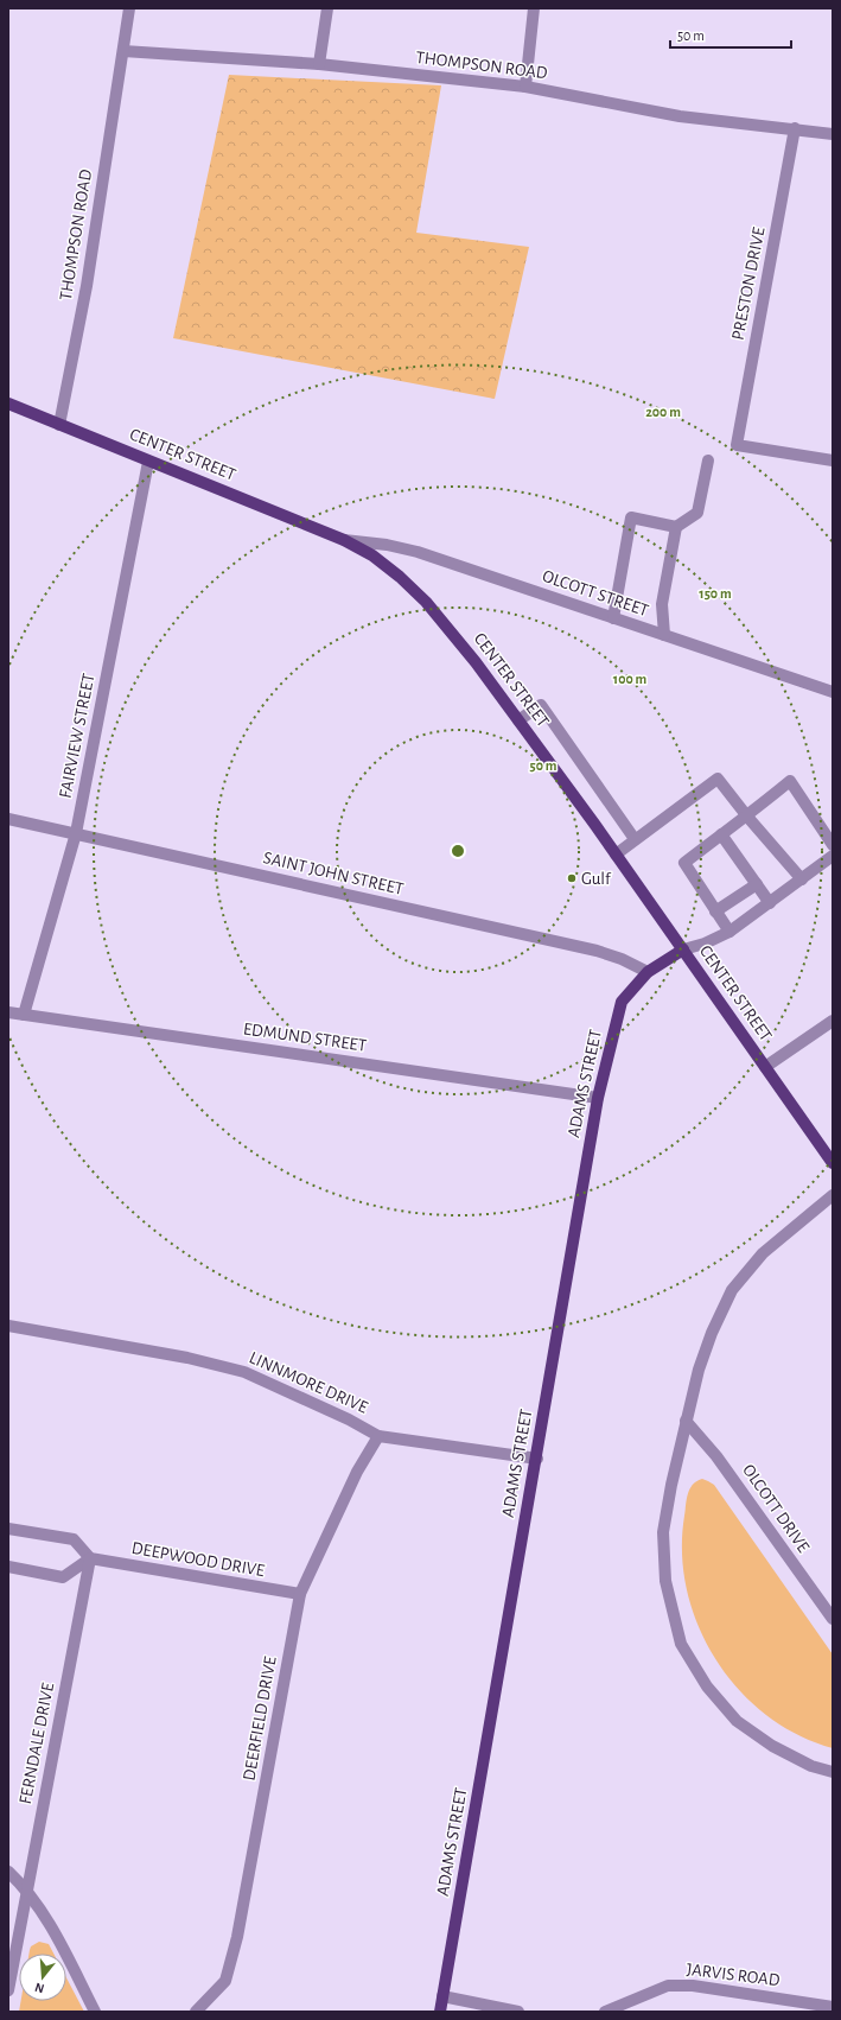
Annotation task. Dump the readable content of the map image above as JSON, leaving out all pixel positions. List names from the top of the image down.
{
  "streets": {
    "main road": ["CENTER STREET", "ADAMS STREET"],
    "street": [
      "THOMPSON ROAD",
      "PRESTON DRIVE",
      "OLCOTT STREET",
      "FAIRVIEW STREET",
      "SAINT JOHN STREET",
      "EDMUND STREET",
      "LINNMORE DRIVE",
      "OLCOTT DRIVE",
      "DEEPWOOD DRIVE",
      "DEERFIELD DRIVE",
      "FERNDALE DRIVE",
      "JARVIS ROAD"
    ]
  },
  "crossings": [
    ["THOMPSON ROAD", "PRESTON DRIVE"],
    ["THOMPSON ROAD", "CENTER STREET"],
    ["CENTER STREET", "OLCOTT STREET"],
    ["CENTER STREET", "FAIRVIEW STREET"],
    ["CENTER STREET", "ADAMS STREET"],
    ["FAIRVIEW STREET", "SAINT JOHN STREET"],
    ["FAIRVIEW STREET", "EDMUND STREET"],
    ["SAINT JOHN STREET", "ADAMS STREET"],
    ["EDMUND STREET", "ADAMS STREET"],
    ["ADAMS STREET", "LINNMORE DRIVE"],
    ["LINNMORE DRIVE", "DEERFIELD DRIVE"],
    ["DEEPWOOD DRIVE", "DEERFIELD DRIVE"],
    ["DEEPWOOD DRIVE", "FERNDALE DRIVE"]
  ],
  "places": ["Gulf"],
  "scale_bar": "50 m",
  "north": "bottom",
  "rings": [
    "200 m",
    "150 m",
    "100 m",
    "50 m"
  ]
}
